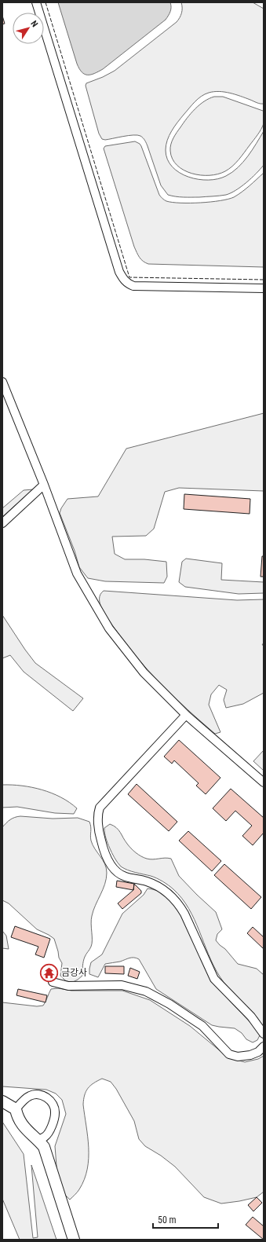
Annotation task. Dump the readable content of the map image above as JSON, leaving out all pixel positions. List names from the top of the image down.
{
  "places": {
    "temple": ["금강사"]
  },
  "scale_bar": "50 m",
  "north": "top right"
}
